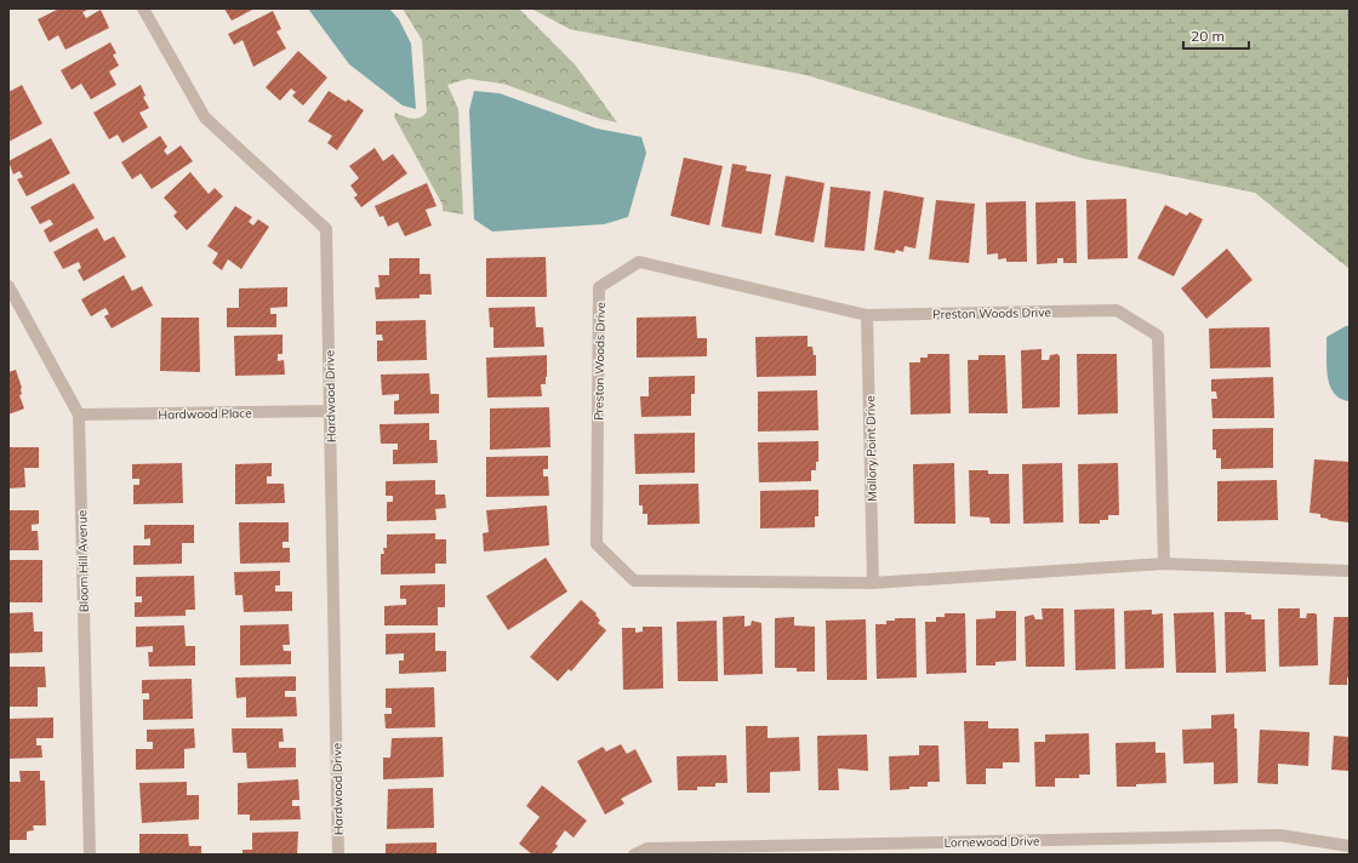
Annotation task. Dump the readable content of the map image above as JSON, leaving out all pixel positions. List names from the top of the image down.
{
  "streets": {
    "street": [
      "Preston Woods Drive",
      "Hardwood Drive",
      "Hardwood Place",
      "Mallory Point Drive",
      "Bloom Hill Avenue",
      "Lornewood Drive"
    ]
  },
  "crossings": [
    ["Preston Woods Drive", "Mallory Point Drive"],
    ["Hardwood Drive", "Hardwood Place"],
    ["Hardwood Place", "Bloom Hill Avenue"]
  ],
  "scale_bar": "20 m"
}
